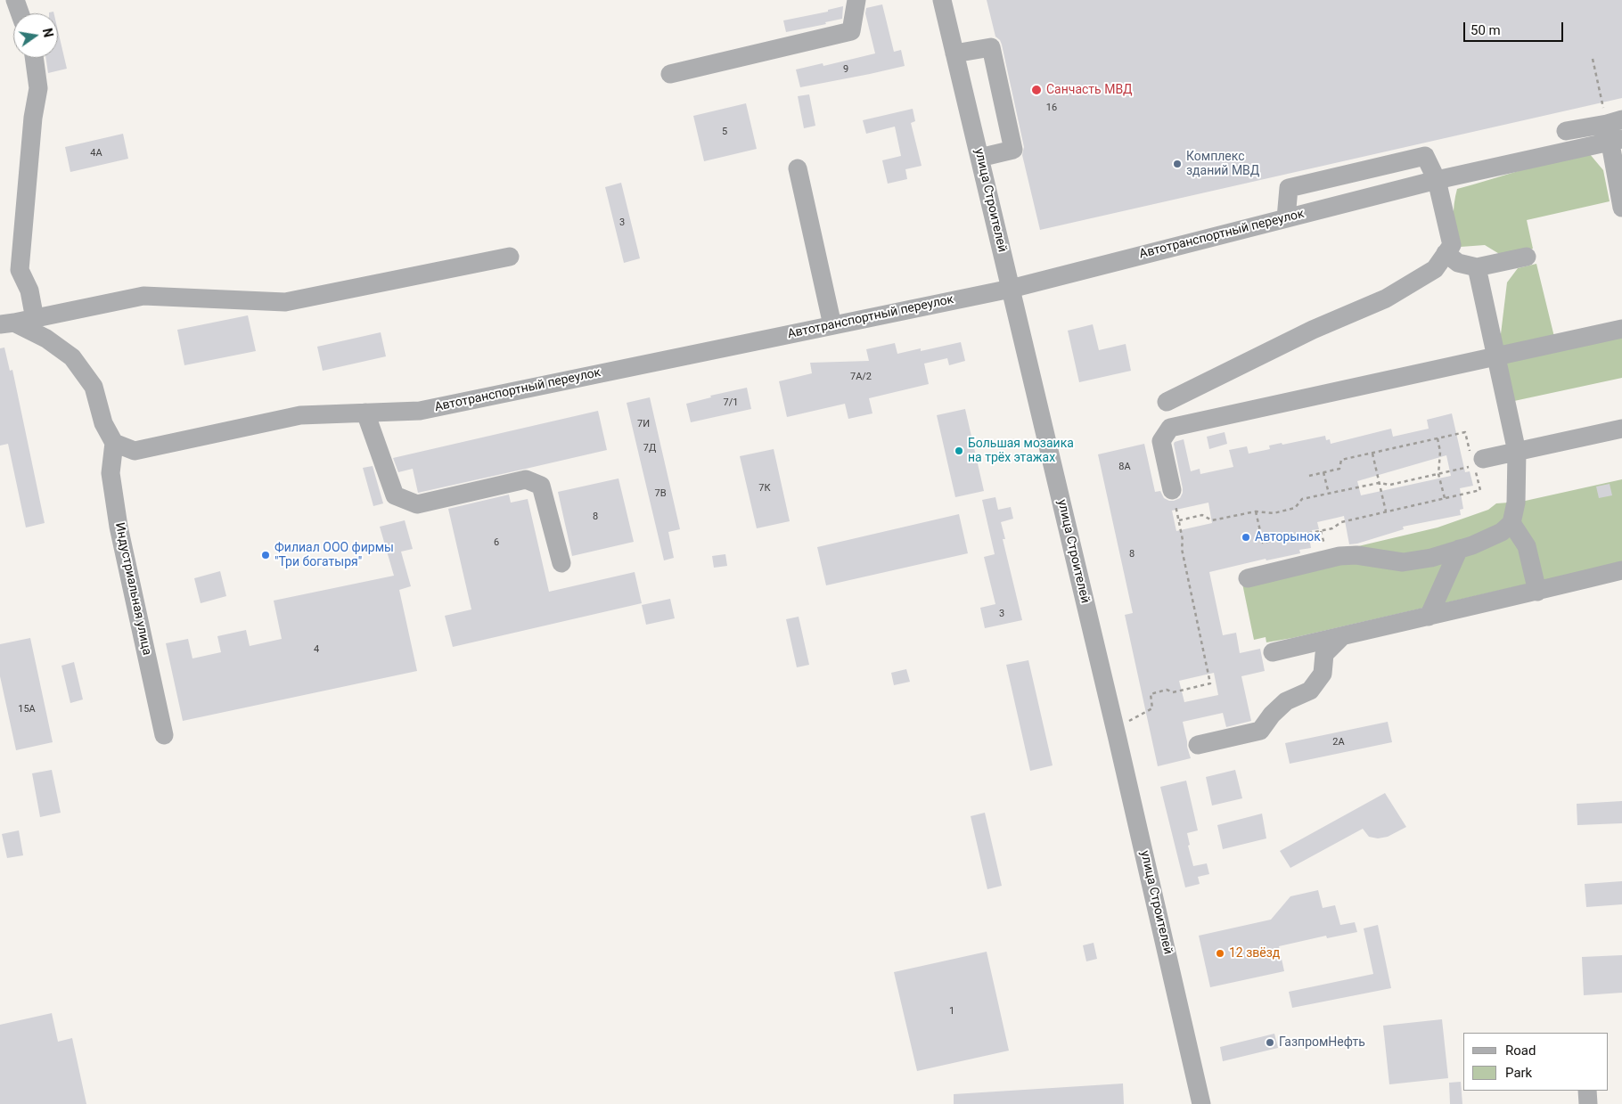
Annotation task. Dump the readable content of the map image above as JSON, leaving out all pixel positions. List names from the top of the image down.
{
  "streets": {
    "street": ["улица Строителей", "Автотранспортный переулок", "Индустриальная улица"]
  },
  "crossings": [
    ["улица Строителей", "Автотранспортный переулок"],
    ["Автотранспортный переулок", "Индустриальная улица"]
  ],
  "places": [
    "Санчасть МВД",
    "Комплекс зданий МВД",
    "Большая мозаика на трёх этажах",
    "Авторынок",
    "Филиал ООО фирмы \"Три богатыря\"",
    "12 звёзд",
    "ГазпромНефть"
  ],
  "house_numbers": [
    "9",
    "16",
    "5",
    "4А",
    "3",
    "7А/2",
    "7/1",
    "7И",
    "7Д",
    "8А",
    "7К",
    "7В",
    "8",
    "6",
    "8",
    "3",
    "4",
    "15А",
    "2А",
    "1"
  ],
  "legend": ["Road", "Park"],
  "scale_bar": "50 m",
  "north": "right"
}
